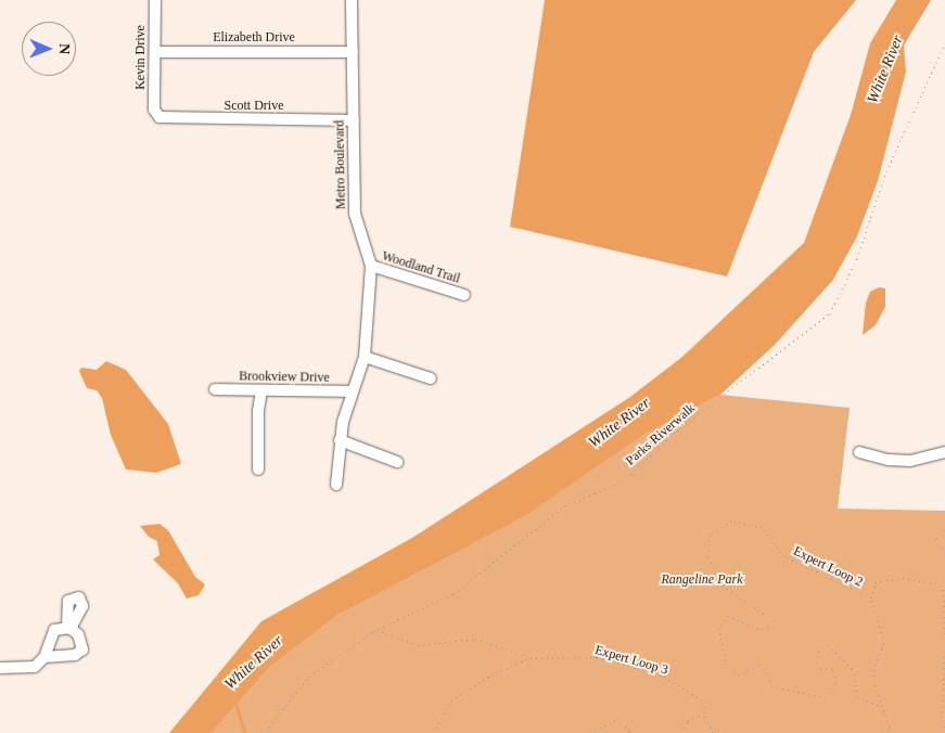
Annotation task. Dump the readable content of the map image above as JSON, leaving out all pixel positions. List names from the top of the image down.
{
  "streets": {
    "street": [
      "Elizabeth Drive",
      "Kevin Drive",
      "Scott Drive",
      "Metro Boulevard",
      "Woodland Trail",
      "Brookview Drive"
    ],
    "path": ["Parks Riverwalk", "Expert Loop 2", "Expert Loop 3"]
  },
  "crossings": [
    ["Elizabeth Drive", "Kevin Drive"],
    ["Elizabeth Drive", "Metro Boulevard"],
    ["Kevin Drive", "Scott Drive"],
    ["Scott Drive", "Metro Boulevard"],
    ["Metro Boulevard", "Woodland Trail"],
    ["Metro Boulevard", "Brookview Drive"]
  ],
  "water": ["White River"],
  "parks": ["Rangeline Park"],
  "north": "right"
}
